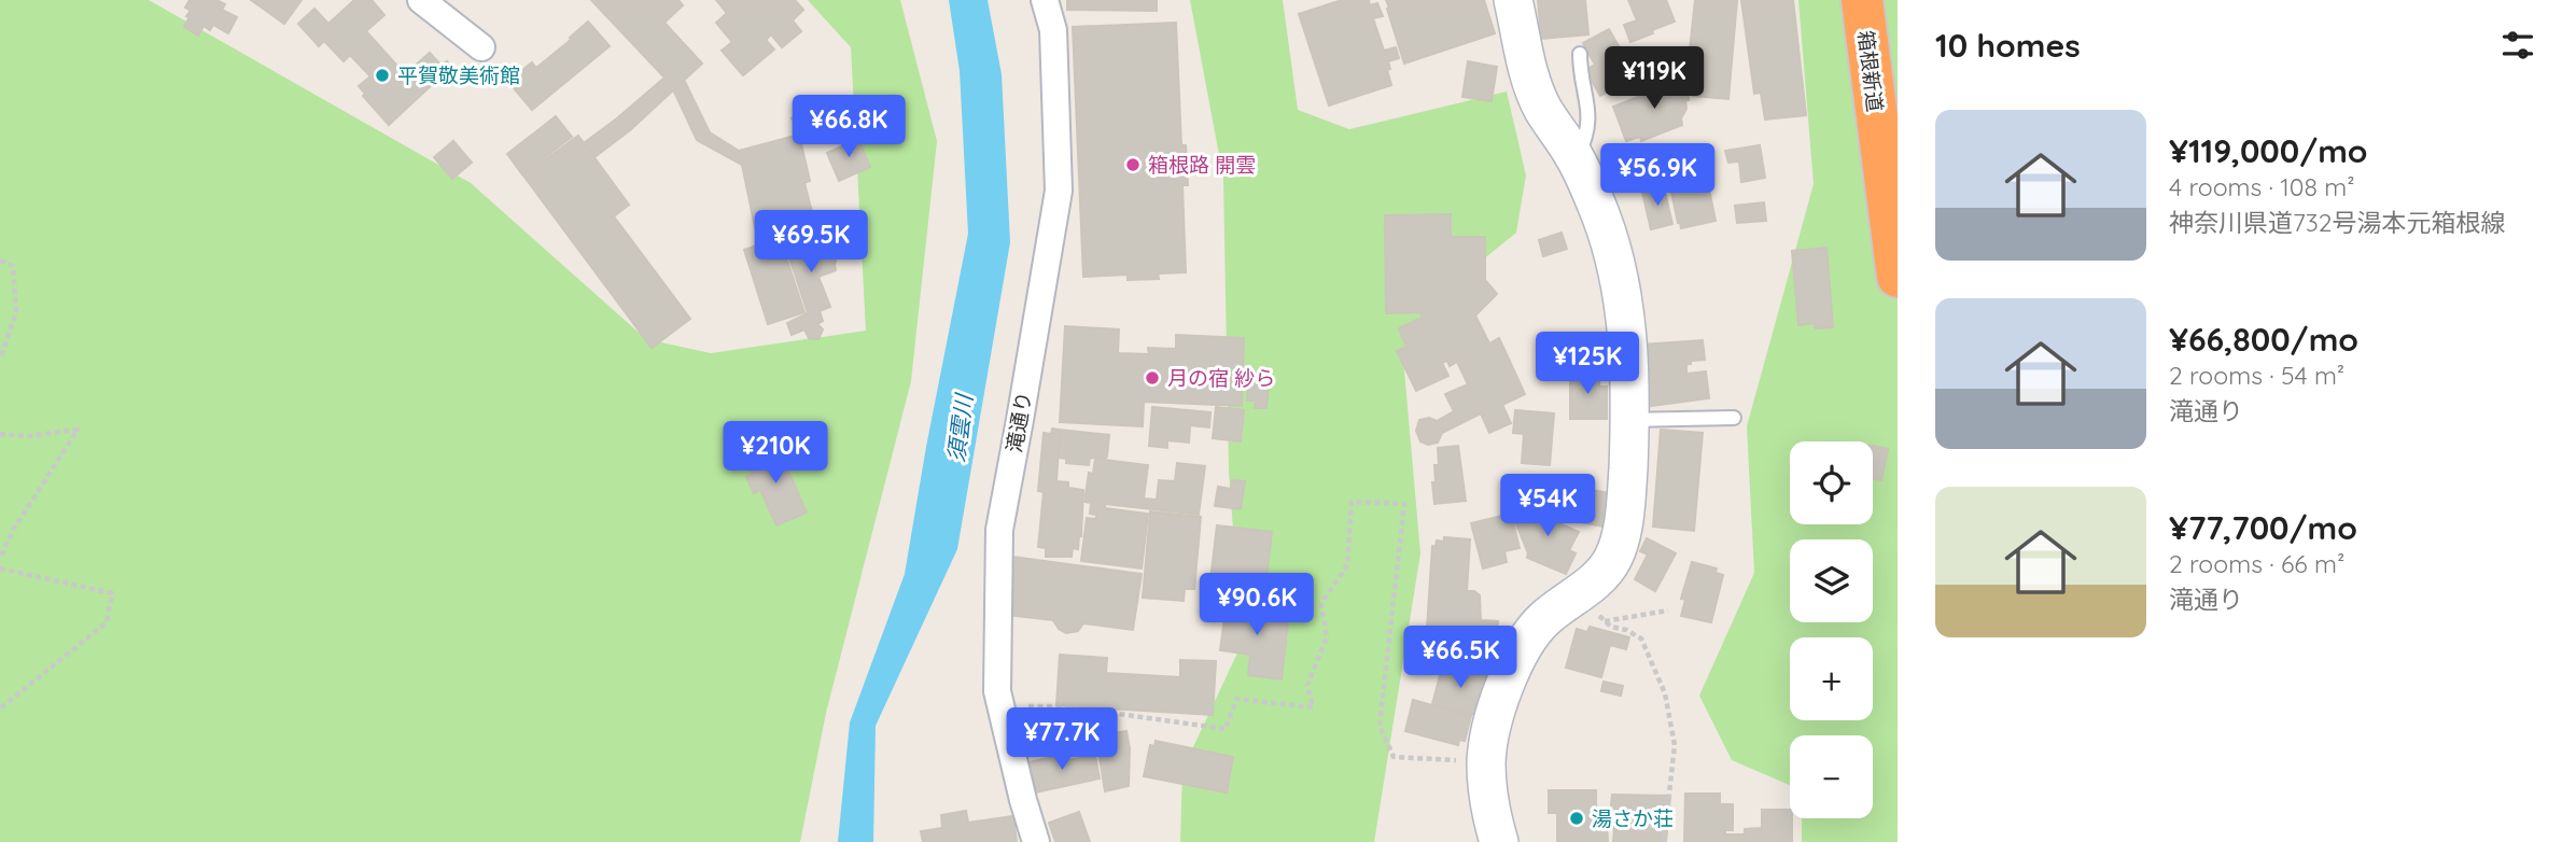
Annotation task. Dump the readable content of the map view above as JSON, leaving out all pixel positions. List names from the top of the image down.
{
  "streets": {
    "highway": ["箱根新道"],
    "street": ["滝通り"]
  },
  "water": ["須雲川"],
  "places": [
    "平賀敬美術館",
    "箱根路 開雲",
    "月の宿 紗ら",
    "湯さか荘"
  ],
  "page": {
    "heading": "10 homes",
    "price": [
      "¥119K",
      "¥66.8K",
      "¥56.9K",
      "¥69.5K",
      "¥125K",
      "¥210K",
      "¥54K",
      "¥90.6K",
      "¥66.5K",
      "¥77.7K"
    ],
    "list": [
      {
        "name": "¥119,000/mo",
        "note": "4 rooms · 108 m² · 神奈川県道732号湯本元箱根線"
      },
      {
        "name": "¥66,800/mo",
        "note": "2 rooms · 54 m² · 滝通り"
      },
      {
        "name": "¥77,700/mo",
        "note": "2 rooms · 66 m² · 滝通り"
      }
    ],
    "map_buttons": ["+", "−"]
  }
}
